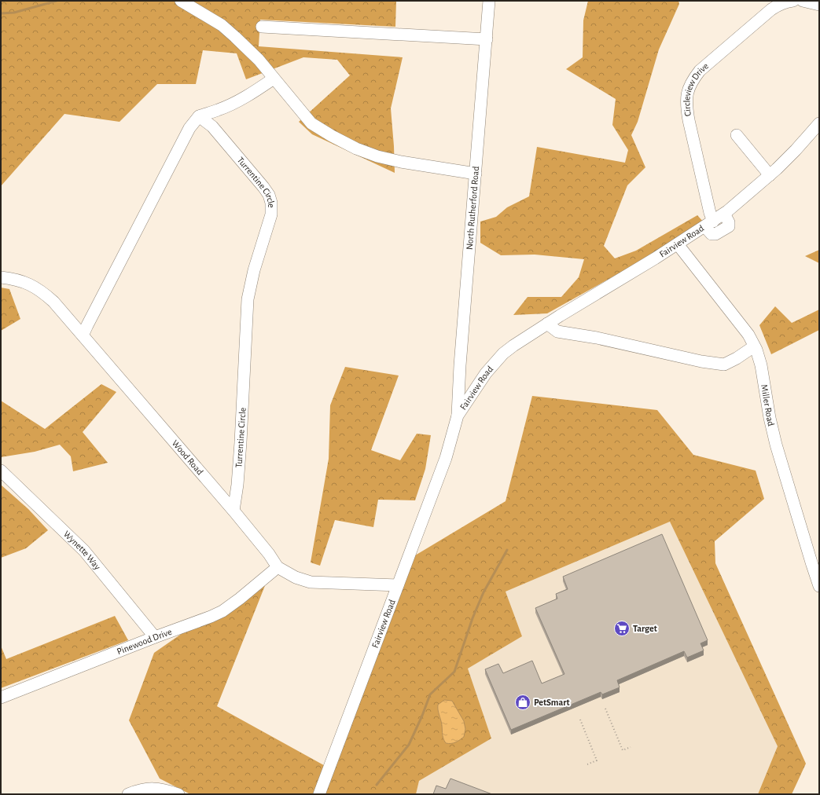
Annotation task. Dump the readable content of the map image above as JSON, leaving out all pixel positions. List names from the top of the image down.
{
  "streets": {
    "street": [
      "Circleview Drive",
      "Turrentine Circle",
      "North Rutherford Road",
      "Fairview Road",
      "Miller Road",
      "Wood Road",
      "Wynette Way",
      "Pinewood Drive"
    ]
  },
  "crossings": [
    ["Circleview Drive", "Fairview Road"],
    ["Turrentine Circle", "Wood Road"],
    ["North Rutherford Road", "Fairview Road"],
    ["Fairview Road", "Miller Road"],
    ["Fairview Road", "Wood Road"],
    ["Wood Road", "Pinewood Drive"],
    ["Wynette Way", "Pinewood Drive"]
  ],
  "places": {
    "supermarket": ["Target"],
    "shop": ["PetSmart"]
  }
}
